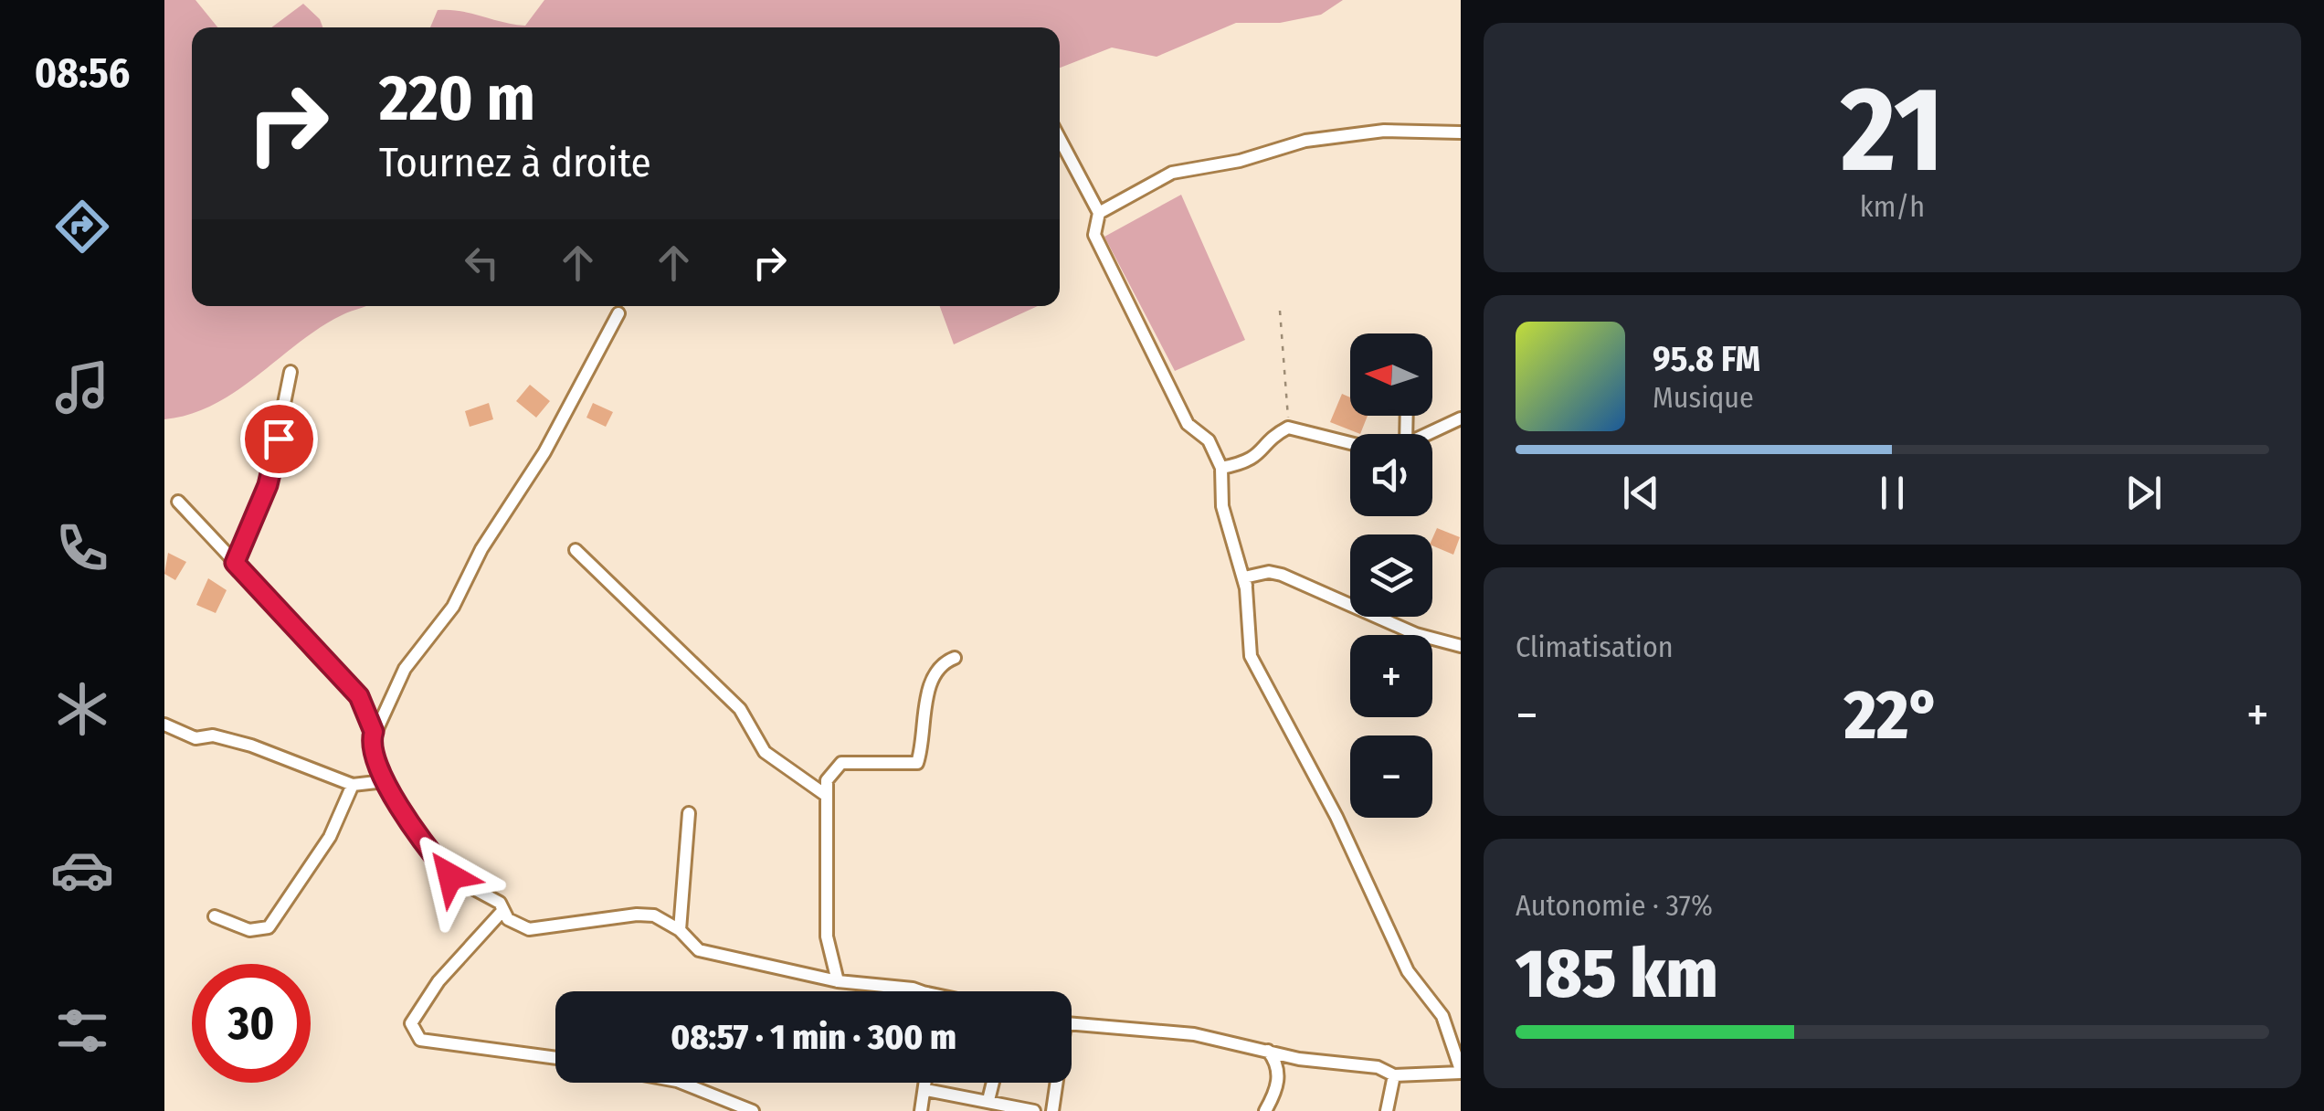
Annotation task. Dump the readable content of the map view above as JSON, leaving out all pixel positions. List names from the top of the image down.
{
  "north": "left",
  "page": {
    "tabs": "08:56",
    "tile": [
      ["21", "km/h"],
      "Climatisation",
      ["Autonomie · 37%", "185 km"]
    ],
    "turn": ["220 m", "Tournez à droite"],
    "song": ["95.8 FM", "Musique"],
    "map_buttons": ["+", "−"],
    "heat": ["−", "22°", "+"],
    "limit": "30",
    "trip": "08:57 · 1 min · 300 m"
  }
}
